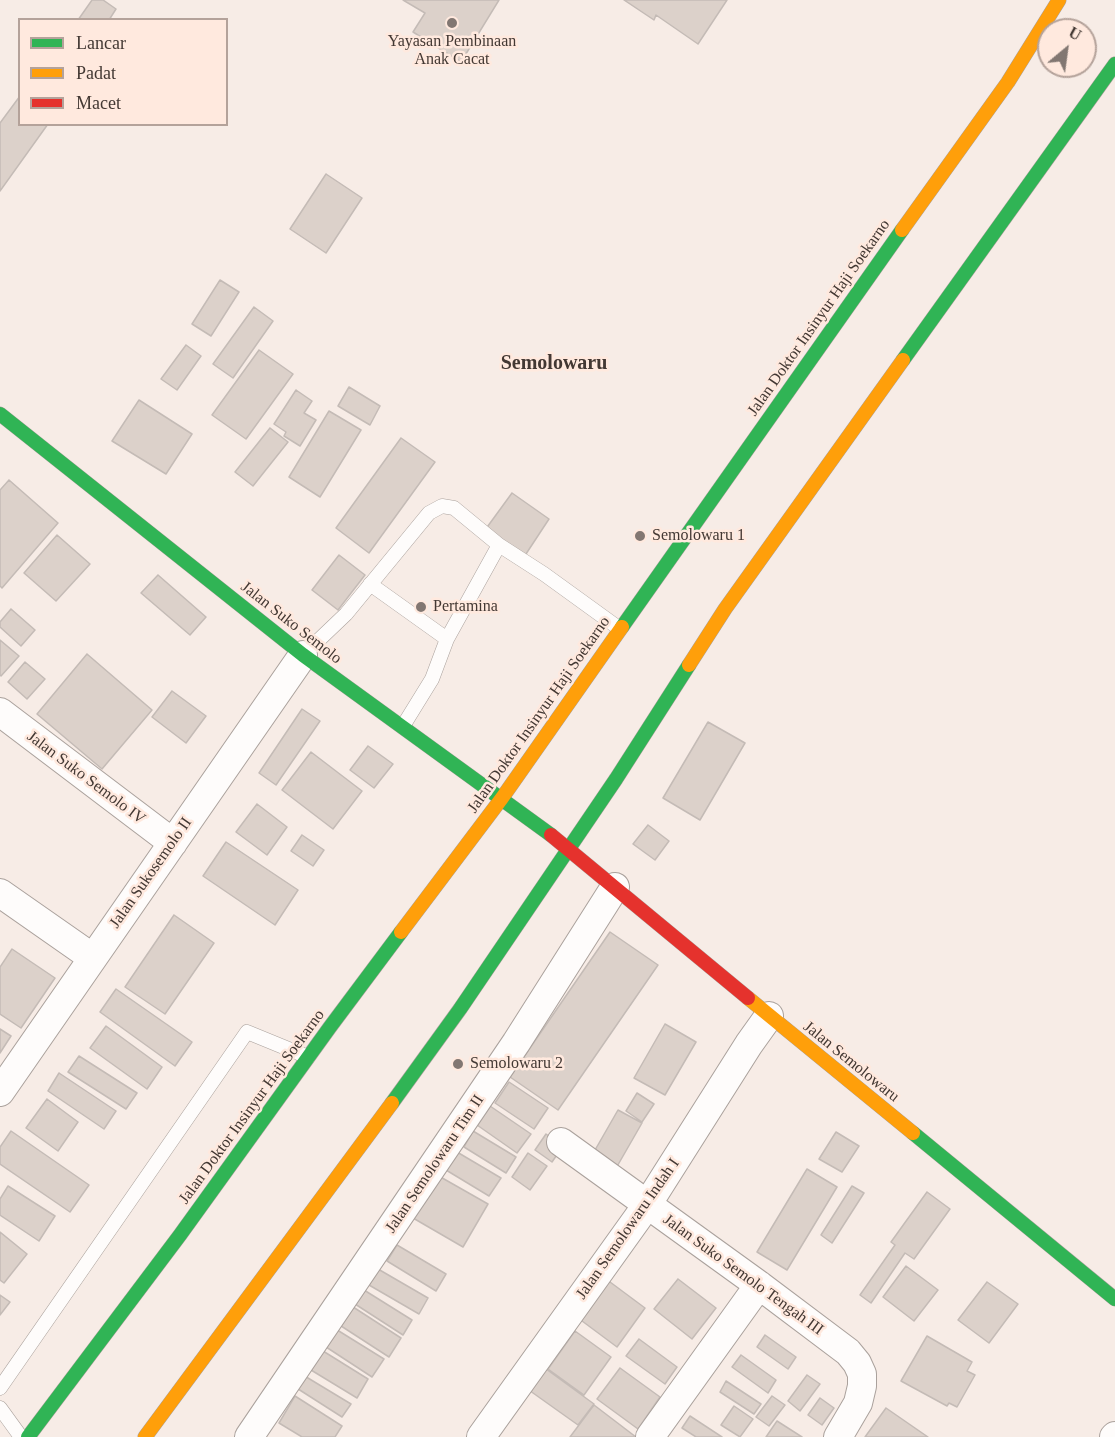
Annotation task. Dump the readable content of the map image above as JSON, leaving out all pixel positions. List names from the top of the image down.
{
  "streets": {
    "main road": ["Jalan Doktor Insinyur Haji Soekarno", "Jalan Suko Semolo", "Jalan Semolowaru"],
    "street": [
      "Jalan Suko Semolo IV",
      "Jalan Sukosemolo II",
      "Jalan Semolowaru Tim II",
      "Jalan Semolowaru Indah I",
      "Jalan Suko Semolo Tengah III"
    ]
  },
  "crossings": [
    ["Jalan Doktor Insinyur Haji Soekarno", "Jalan Suko Semolo"],
    ["Jalan Suko Semolo", "Jalan Sukosemolo II"],
    ["Jalan Suko Semolo", "Jalan Semolowaru"],
    ["Jalan Suko Semolo IV", "Jalan Sukosemolo II"],
    ["Jalan Semolowaru", "Jalan Semolowaru Tim II"],
    ["Jalan Semolowaru", "Jalan Semolowaru Indah I"],
    ["Jalan Semolowaru Indah I", "Jalan Suko Semolo Tengah III"]
  ],
  "districts": ["Semolowaru"],
  "places": [
    "Yayasan Pembinaan Anak Cacat",
    "Semolowaru 1",
    "Pertamina",
    "Semolowaru 2"
  ],
  "legend": ["Lancar", "Padat", "Macet"],
  "north": "top right"
}
